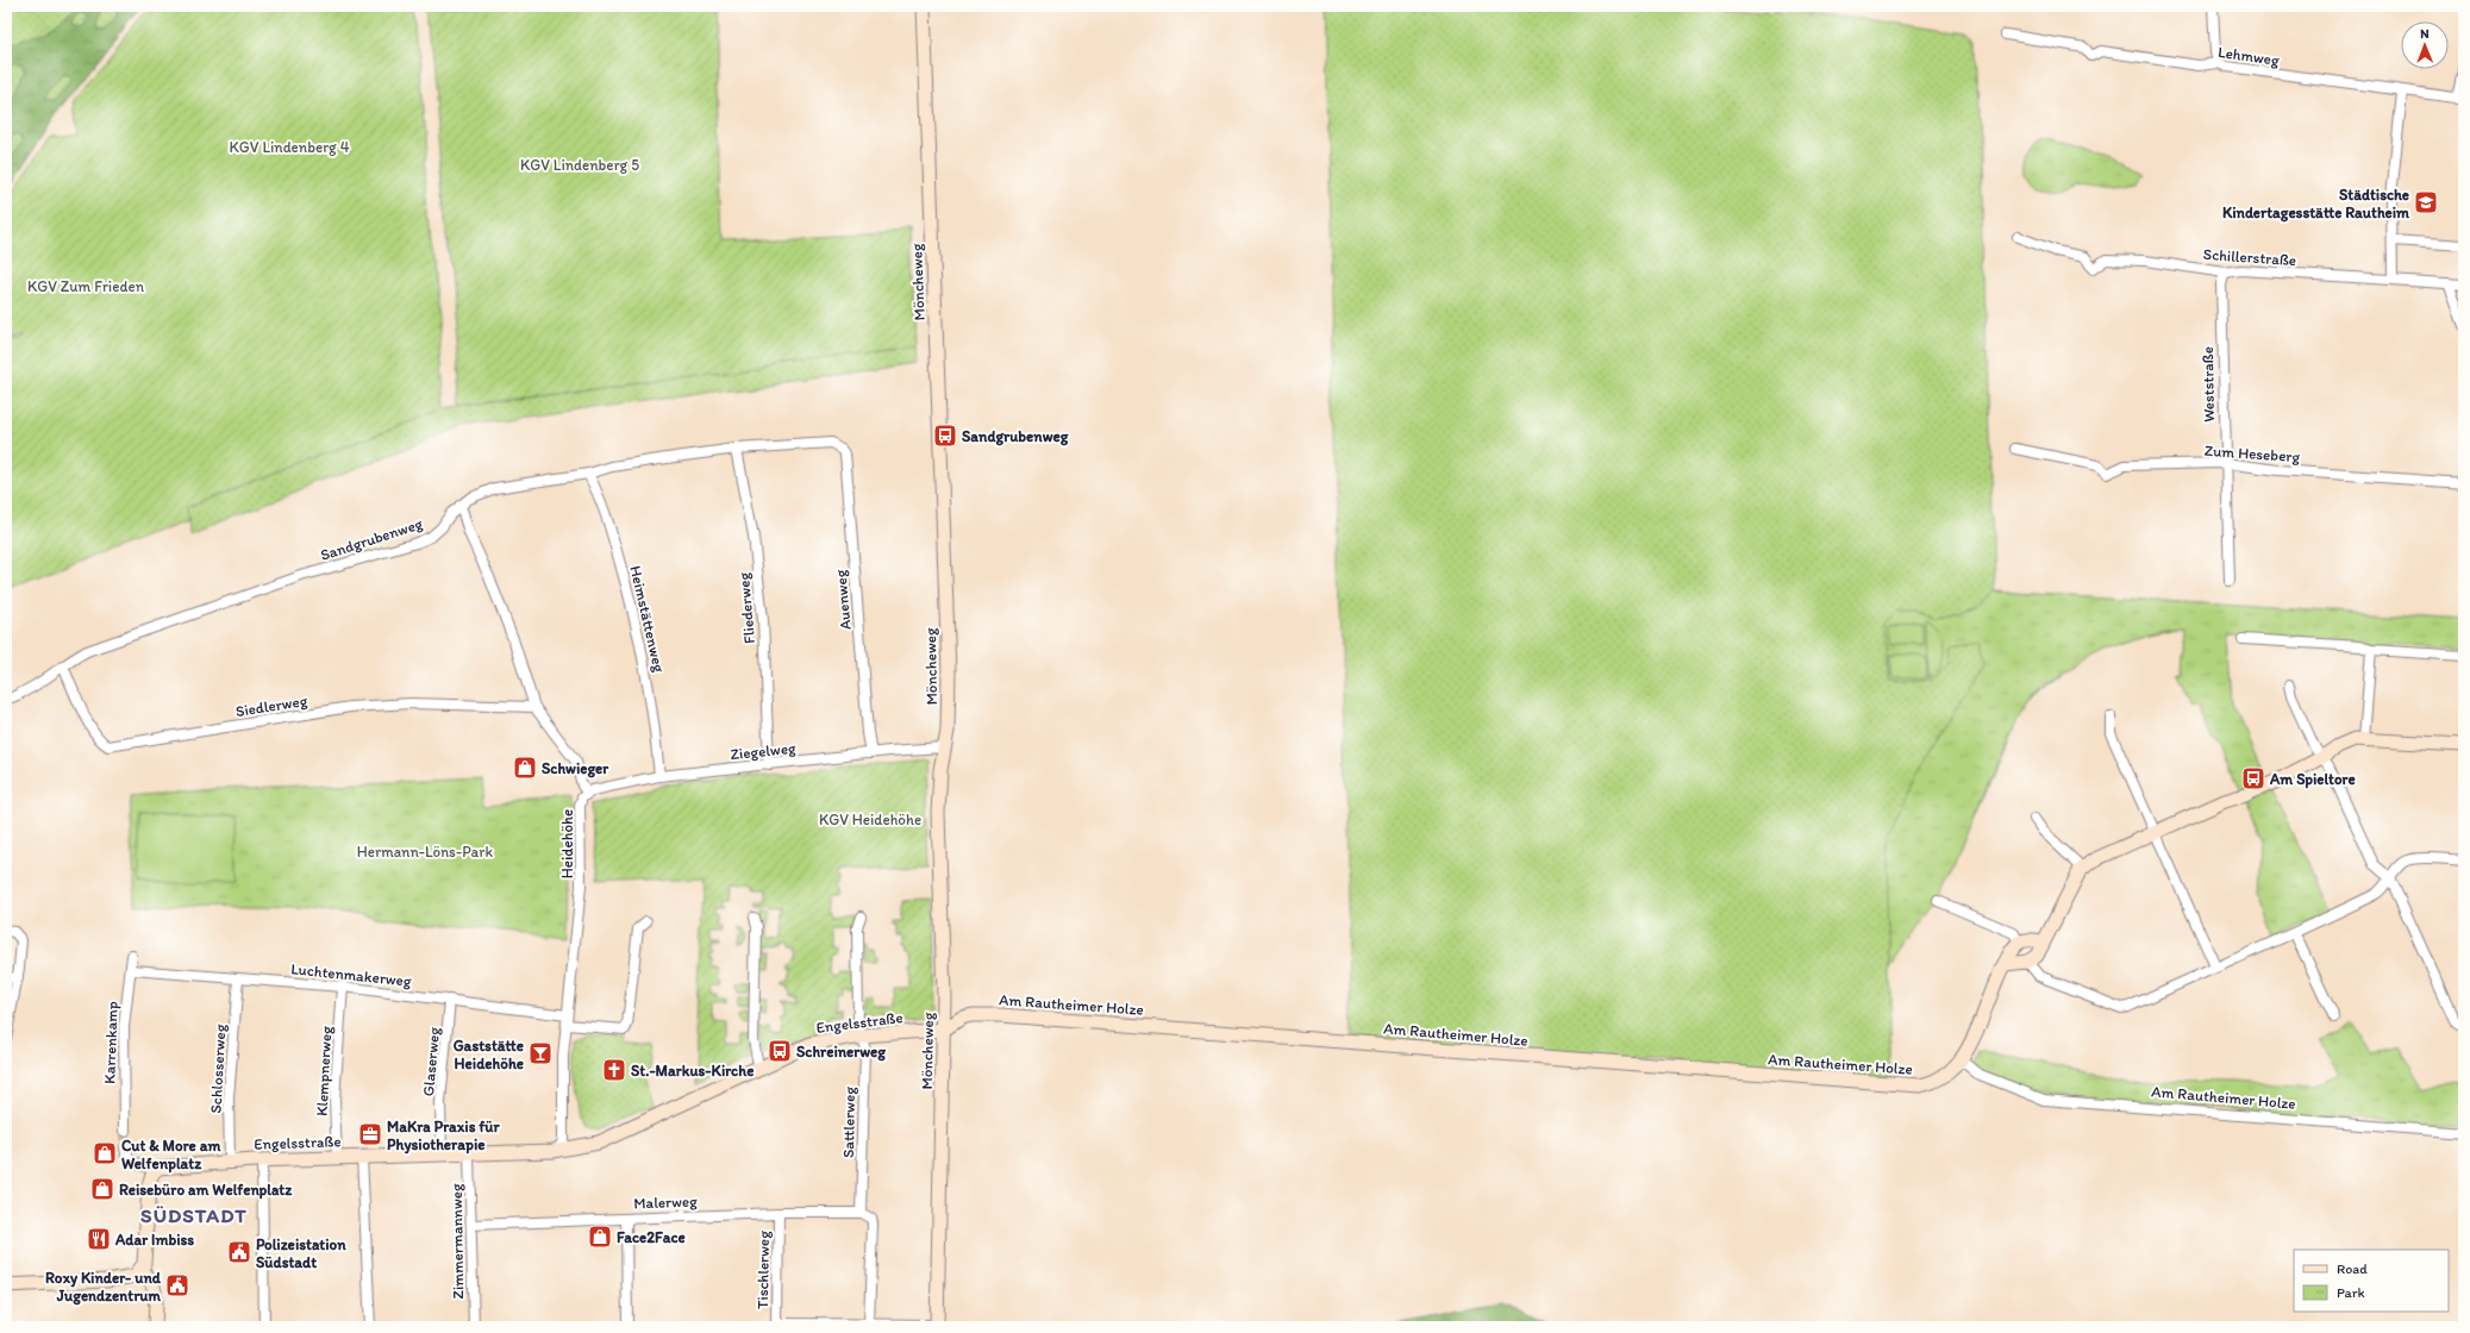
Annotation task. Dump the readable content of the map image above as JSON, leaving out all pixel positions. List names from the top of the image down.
{
  "streets": {
    "street": [
      "Lehmweg",
      "Schillerstraße",
      "Möncheweg",
      "Weststraße",
      "Zum Heseberg",
      "Sandgrubenweg",
      "Auenweg",
      "Fliederweg",
      "Heimstättenweg",
      "Siedlerweg",
      "Ziegelweg",
      "Heidehöhe",
      "Luchtenmakerweg",
      "Am Rautheimer Holze",
      "Engelsstraße",
      "Karrenkamp",
      "Glaserweg",
      "Schlosserweg",
      "Klempnerweg",
      "Sattlerweg",
      "Malerweg",
      "Zimmermannweg",
      "Tischlerweg"
    ]
  },
  "crossings": [
    ["Schillerstraße", "Weststraße"],
    ["Möncheweg", "Ziegelweg"],
    ["Möncheweg", "Am Rautheimer Holze"],
    ["Möncheweg", "Engelsstraße"],
    ["Weststraße", "Zum Heseberg"],
    ["Sandgrubenweg", "Auenweg"],
    ["Sandgrubenweg", "Fliederweg"],
    ["Sandgrubenweg", "Heimstättenweg"],
    ["Sandgrubenweg", "Siedlerweg"],
    ["Sandgrubenweg", "Heidehöhe"],
    ["Auenweg", "Ziegelweg"],
    ["Fliederweg", "Ziegelweg"],
    ["Heimstättenweg", "Ziegelweg"],
    ["Siedlerweg", "Heidehöhe"],
    ["Ziegelweg", "Heidehöhe"],
    ["Heidehöhe", "Luchtenmakerweg"],
    ["Heidehöhe", "Engelsstraße"],
    ["Luchtenmakerweg", "Karrenkamp"],
    ["Luchtenmakerweg", "Glaserweg"],
    ["Luchtenmakerweg", "Schlosserweg"],
    ["Luchtenmakerweg", "Klempnerweg"],
    ["Am Rautheimer Holze", "Engelsstraße"],
    ["Engelsstraße", "Glaserweg"],
    ["Engelsstraße", "Schlosserweg"],
    ["Engelsstraße", "Klempnerweg"],
    ["Engelsstraße", "Sattlerweg"],
    ["Engelsstraße", "Zimmermannweg"],
    ["Sattlerweg", "Malerweg"],
    ["Malerweg", "Zimmermannweg"],
    ["Malerweg", "Tischlerweg"]
  ],
  "districts": ["SÜDSTADT"],
  "parks": [
    "KGV Lindenberg 4",
    "KGV Lindenberg 5",
    "KGV Zum Frieden",
    "KGV Heidehöhe",
    "Hermann-Löns-Park"
  ],
  "places": {
    "school or university": ["Städtische Kindertagesstätte Rautheim"],
    "bus stop": ["Sandgrubenweg", "Am Spieltore", "Schreinerweg"],
    "shop": [
      "Schwieger",
      "Cut & More am Welfenplatz",
      "Reisebüro am Welfenplatz",
      "Face2Face"
    ],
    "bar": ["Gaststätte Heidehöhe"],
    "church": ["St.-Markus-Kirche"],
    "office": ["MaKra Praxis für Physiotherapie"],
    "restaurant": ["Adar Imbiss"],
    "public building": ["Polizeistation Südstadt", "Roxy Kinder- und Jugendzentrum"]
  },
  "legend": ["Road", "Park"],
  "north": "top"
}
